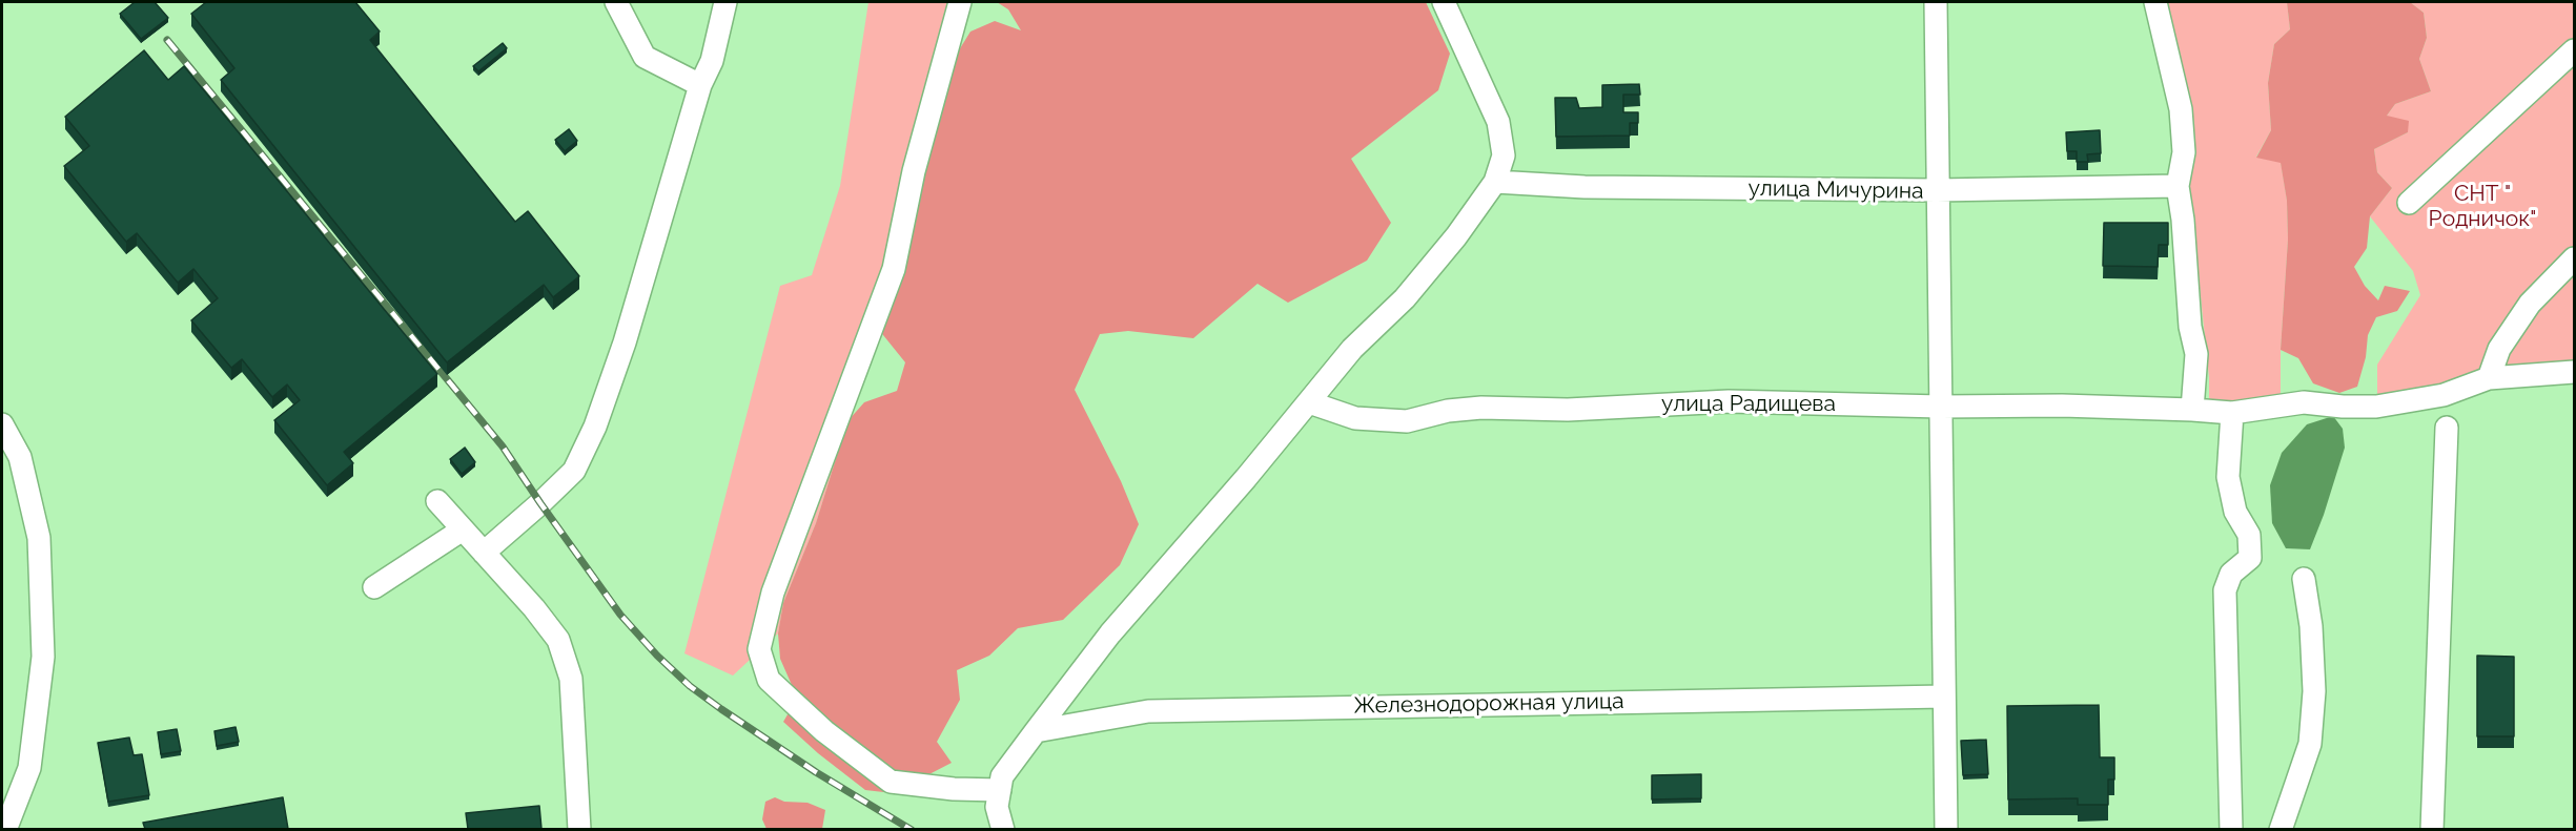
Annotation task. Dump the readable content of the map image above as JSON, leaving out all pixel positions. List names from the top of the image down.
{
  "streets": {
    "street": ["улица Мичурина", "улица Радищева", "Железнодорожная улица"]
  },
  "parks": ["СНТ \" Родничок\""]
}
